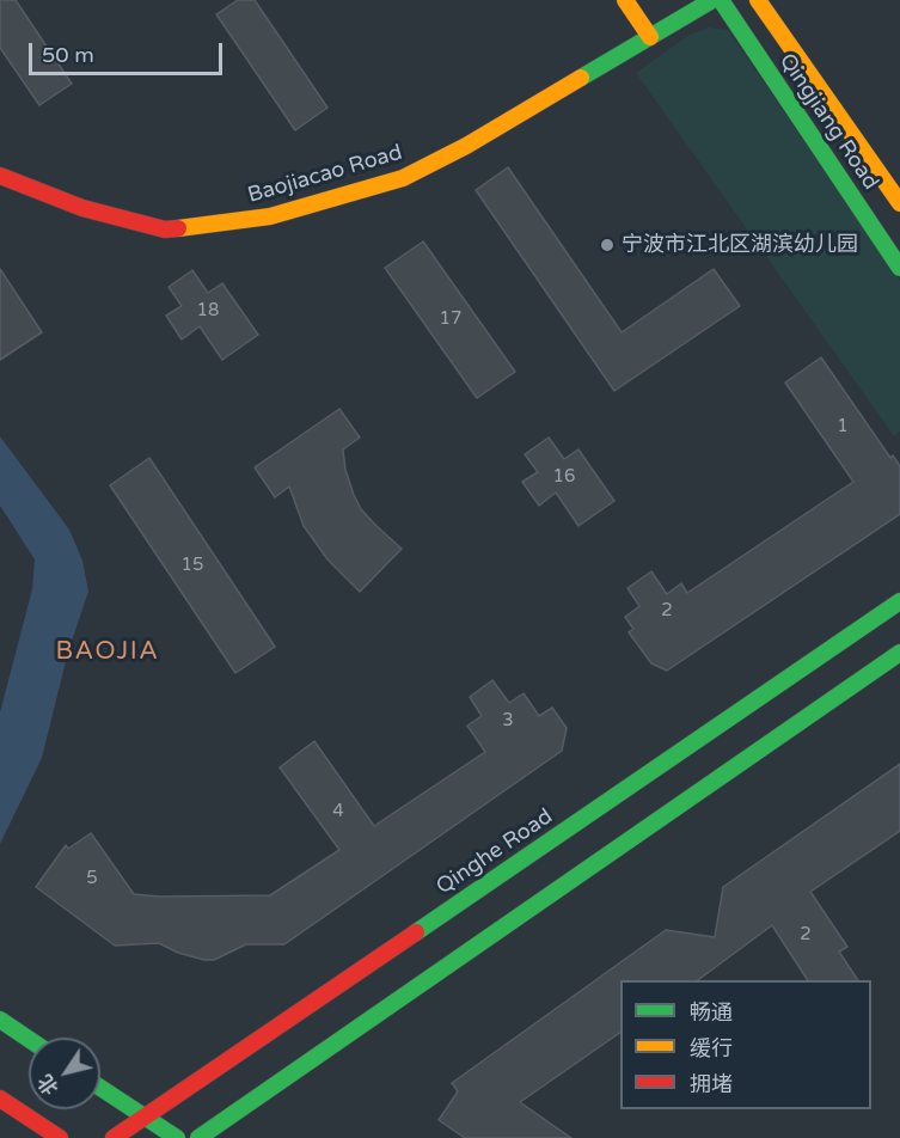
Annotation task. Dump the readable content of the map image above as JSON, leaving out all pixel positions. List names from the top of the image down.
{
  "streets": {
    "main road": ["Qingjiang Road", "Baojiacao Road", "Qinghe Road"]
  },
  "districts": ["BAOJIA"],
  "places": ["宁波市江北区湖滨幼儿园"],
  "house_numbers": [
    "18",
    "17",
    "1",
    "16",
    "15",
    "2",
    "3",
    "4",
    "5",
    "2"
  ],
  "legend": ["畅通", "缓行", "拥堵"],
  "scale_bar": "50 m",
  "north": "bottom left"
}
